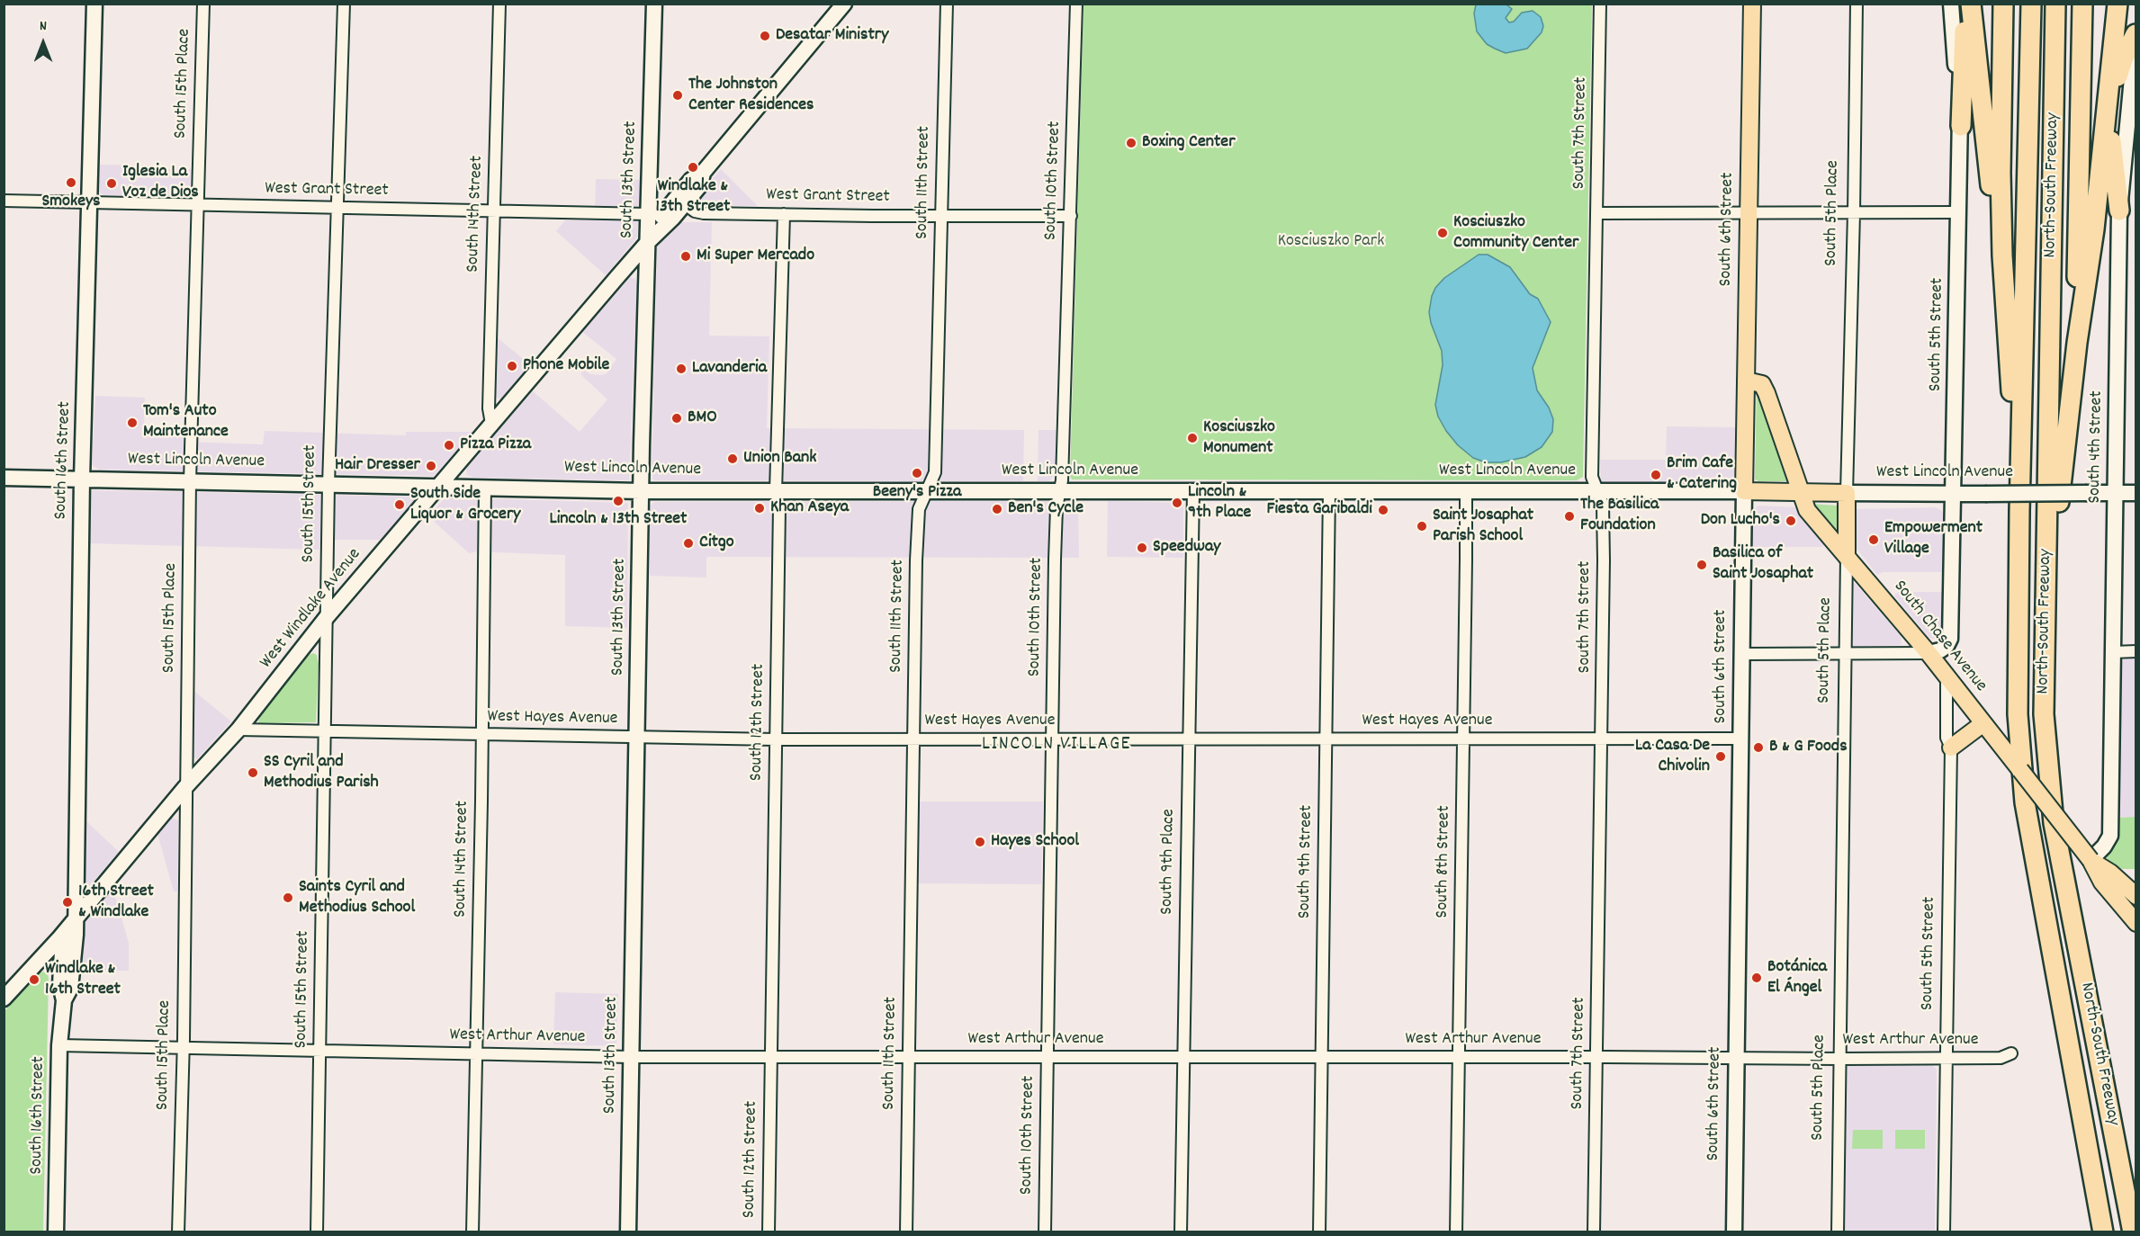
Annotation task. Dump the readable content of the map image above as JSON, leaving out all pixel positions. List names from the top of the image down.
{
  "streets": {
    "highway": ["North-South Freeway"],
    "main road": [
      "South 5th Place",
      "South 6th Street",
      "West Lincoln Avenue",
      "South Chase Avenue"
    ],
    "street": [
      "South 15th Place",
      "South 7th Street",
      "South 13th Street",
      "South 10th Street",
      "South 11th Street",
      "West Grant Street",
      "South 14th Street",
      "South 5th Street",
      "South 4th Street",
      "South 16th Street",
      "South 15th Street",
      "West Windlake Avenue",
      "West Hayes Avenue",
      "South 12th Street",
      "South 9th Place",
      "South 9th Street",
      "South 8th Street",
      "West Arthur Avenue"
    ]
  },
  "crossings": [
    ["South 15th Place", "West Grant Street"],
    ["South 15th Place", "West Lincoln Avenue"],
    ["South 15th Place", "West Windlake Avenue"],
    ["South 15th Place", "West Arthur Avenue"],
    ["South 7th Street", "West Lincoln Avenue"],
    ["South 7th Street", "West Hayes Avenue"],
    ["South 7th Street", "West Arthur Avenue"],
    ["South 13th Street", "West Grant Street"],
    ["South 13th Street", "West Lincoln Avenue"],
    ["South 13th Street", "West Windlake Avenue"],
    ["South 13th Street", "West Hayes Avenue"],
    ["South 13th Street", "West Arthur Avenue"],
    ["South 10th Street", "West Grant Street"],
    ["South 10th Street", "West Lincoln Avenue"],
    ["South 10th Street", "West Hayes Avenue"],
    ["South 10th Street", "West Arthur Avenue"],
    ["South 11th Street", "West Grant Street"],
    ["South 11th Street", "West Lincoln Avenue"],
    ["South 11th Street", "West Hayes Avenue"],
    ["South 11th Street", "West Arthur Avenue"],
    ["West Grant Street", "South 14th Street"],
    ["West Grant Street", "South 16th Street"],
    ["West Grant Street", "South 15th Street"],
    ["West Grant Street", "West Windlake Avenue"],
    ["West Grant Street", "South 12th Street"],
    ["South 5th Place", "West Lincoln Avenue"],
    ["South 5th Place", "South Chase Avenue"],
    ["South 5th Place", "West Arthur Avenue"],
    ["South 14th Street", "West Lincoln Avenue"],
    ["South 14th Street", "West Windlake Avenue"],
    ["South 14th Street", "West Hayes Avenue"],
    ["South 14th Street", "West Arthur Avenue"],
    ["South 6th Street", "West Lincoln Avenue"],
    ["South 6th Street", "South Chase Avenue"],
    ["South 6th Street", "West Hayes Avenue"],
    ["South 6th Street", "West Arthur Avenue"],
    ["South 5th Street", "West Lincoln Avenue"],
    ["South 5th Street", "South Chase Avenue"],
    ["South 5th Street", "West Arthur Avenue"],
    ["South 4th Street", "West Lincoln Avenue"],
    ["South 4th Street", "South Chase Avenue"],
    ["South 16th Street", "West Lincoln Avenue"],
    ["South 16th Street", "West Windlake Avenue"],
    ["South 16th Street", "West Arthur Avenue"],
    ["West Lincoln Avenue", "South 15th Street"],
    ["West Lincoln Avenue", "West Windlake Avenue"],
    ["West Lincoln Avenue", "South Chase Avenue"],
    ["West Lincoln Avenue", "South 12th Street"],
    ["West Lincoln Avenue", "South 9th Place"],
    ["West Lincoln Avenue", "South 9th Street"],
    ["West Lincoln Avenue", "South 8th Street"],
    ["South 15th Street", "West Windlake Avenue"],
    ["South 15th Street", "West Hayes Avenue"],
    ["South 15th Street", "West Arthur Avenue"],
    ["West Windlake Avenue", "West Hayes Avenue"],
    ["West Hayes Avenue", "South 12th Street"],
    ["West Hayes Avenue", "South 9th Place"],
    ["West Hayes Avenue", "South 9th Street"],
    ["West Hayes Avenue", "South 8th Street"],
    ["South 12th Street", "West Arthur Avenue"],
    ["South 9th Place", "West Arthur Avenue"],
    ["South 9th Street", "West Arthur Avenue"],
    ["South 8th Street", "West Arthur Avenue"]
  ],
  "districts": ["LINCOLN VILLAGE"],
  "parks": ["Kosciuszko Park"],
  "places": [
    "Desatar Ministry",
    "The Johnston Center Residences",
    "Boxing Center",
    "Windlake & 13th Street",
    "Smokeys",
    "Iglesia La Voz de Dios",
    "Kosciuszko Community Center",
    "Mi Super Mercado",
    "Phone Mobile",
    "Lavanderia",
    "BMO",
    "Tom's Auto Maintenance",
    "Kosciuszko Monument",
    "Pizza Pizza",
    "Union Bank",
    "Hair Dresser",
    "Beeny's Pizza",
    "Brim Cafe & Catering",
    "Lincoln & 13th Street",
    "Lincoln & 9th Place",
    "South Side Liquor & Grocery",
    "Khan Aseya",
    "Ben's Cycle",
    "Fiesta Garibaldi",
    "The Basilica Foundation",
    "Don Lucho's",
    "Saint Josaphat Parish School",
    "Empowerment Village",
    "Citgo",
    "Speedway",
    "Basilica of Saint Josaphat",
    "B & G Foods",
    "La Casa De Chivolin",
    "SS Cyril and Methodius Parish",
    "Hayes School",
    "Saints Cyril and Methodius School",
    "16th Street & Windlake",
    "Botánica El Ángel",
    "Windlake & 16th Street"
  ],
  "north": "top"
}
